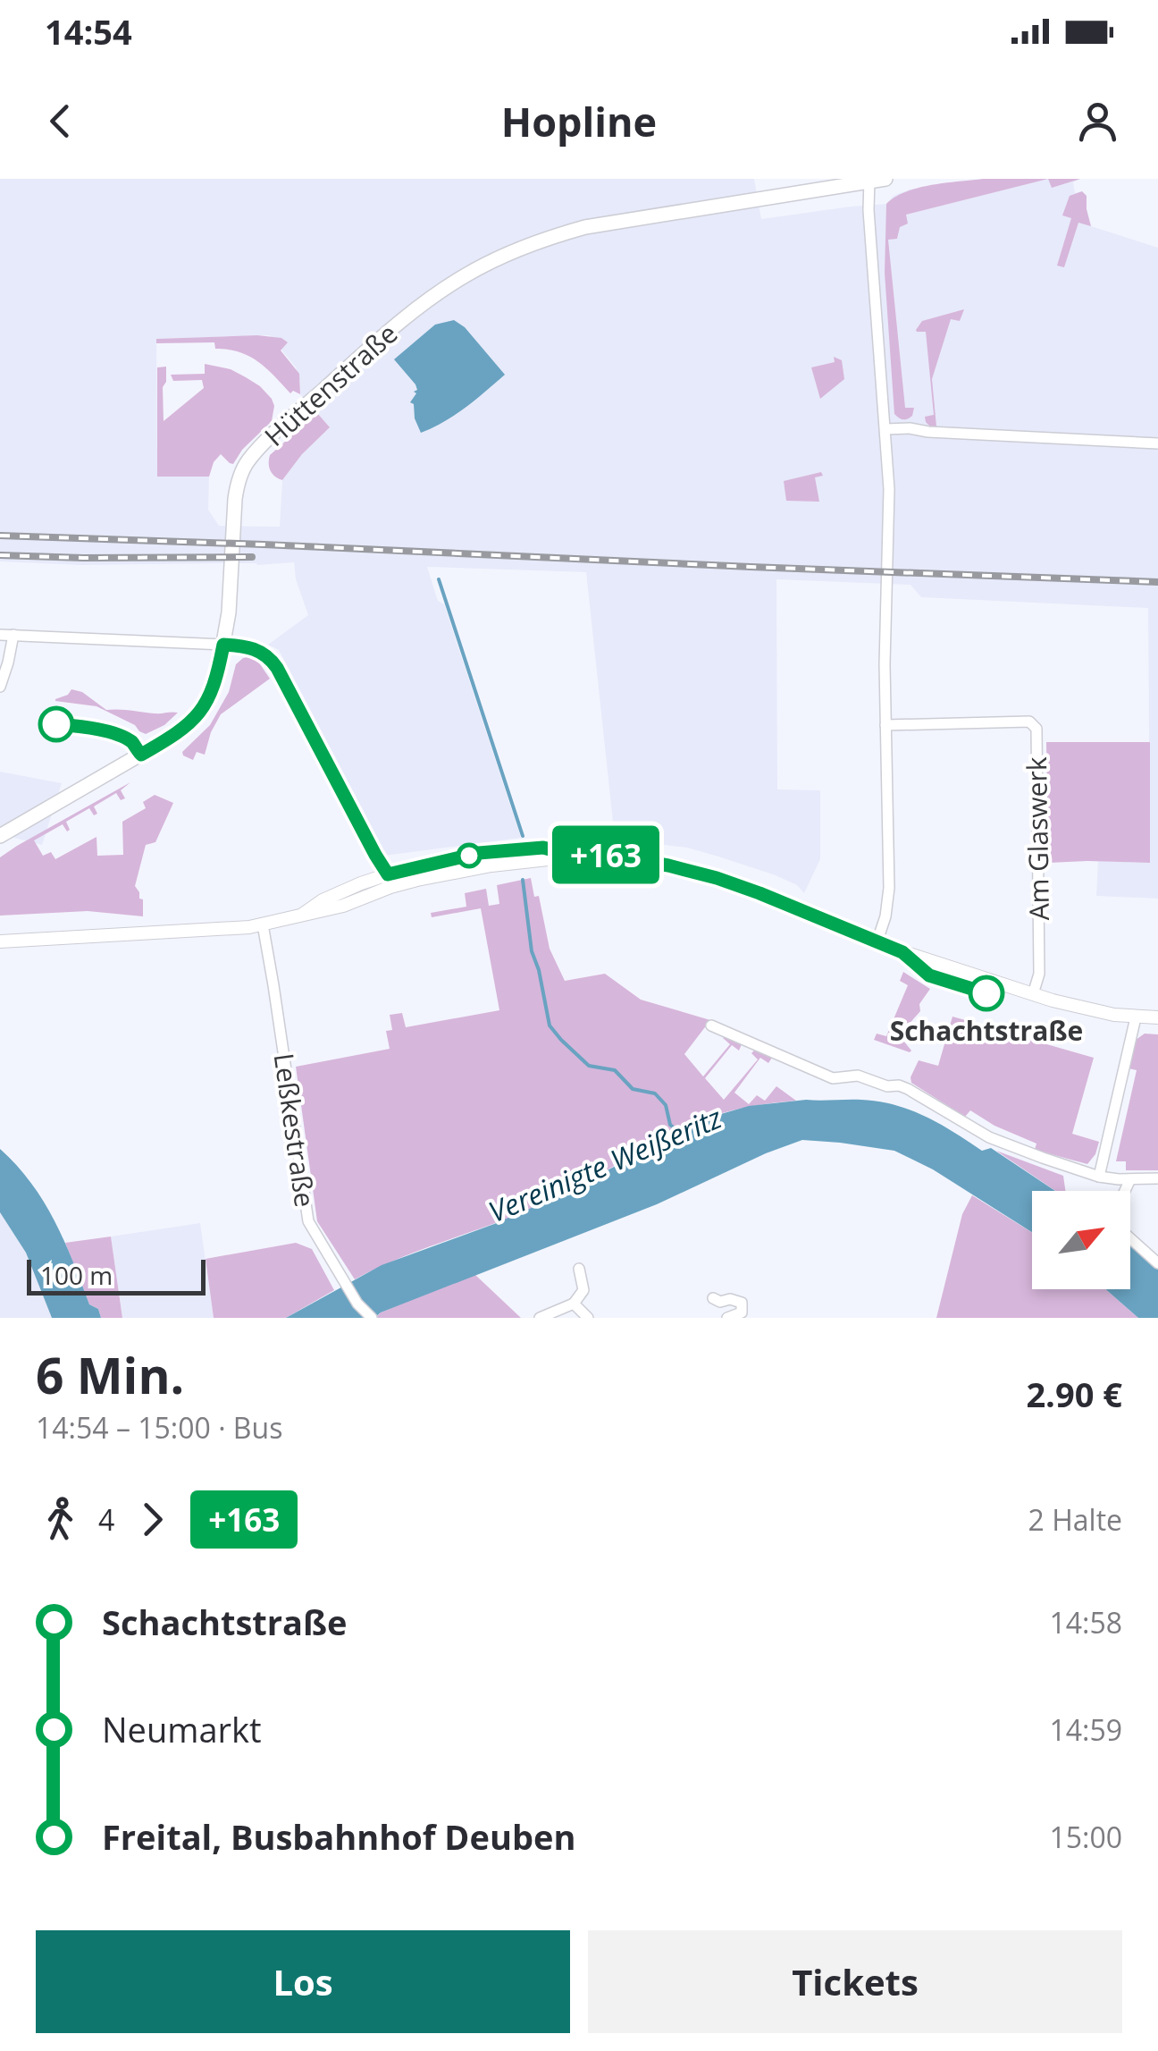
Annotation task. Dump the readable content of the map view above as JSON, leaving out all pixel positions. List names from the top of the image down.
{
  "streets": {
    "main road": ["Hüttenstraße"],
    "street": ["Am Glaswerk", "Leßkestraße"]
  },
  "water": ["Vereinigte Weißeritz"],
  "places": ["Schachtstraße"],
  "lines": ["bus line +163"],
  "scale_bar": "100 m",
  "north": "top right",
  "page": {
    "status": "14:54",
    "header": "Hopline",
    "on_map": "+163",
    "scale": "100 m",
    "heading": ["6 Min.", "14:54 – 15:00 · Bus", "2.90 €"],
    "legs": ["4", "+163", "2 Halte"],
    "list": [
      {
        "name": "Schachtstraße",
        "value": "14:58"
      },
      {
        "name": "Neumarkt",
        "value": "14:59"
      },
      {
        "name": "Freital, Busbahnhof Deuben",
        "value": "15:00"
      }
    ],
    "buttons": ["Los", "Tickets"]
  }
}
